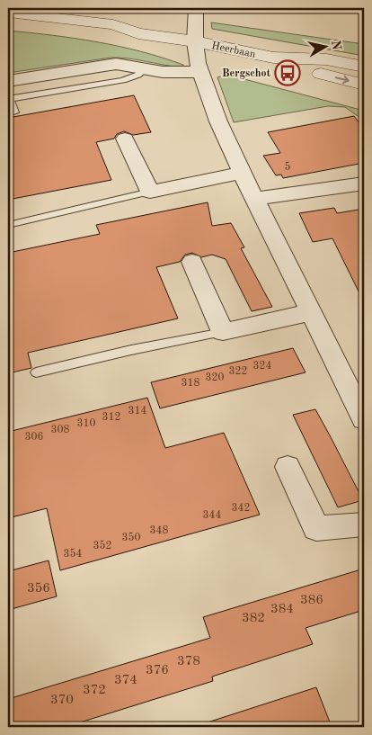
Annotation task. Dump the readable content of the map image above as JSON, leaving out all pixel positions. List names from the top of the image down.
{
  "streets": {
    "street": ["Heerbaan"]
  },
  "places": {
    "bus stop": ["Bergschot"]
  },
  "house_numbers": [
    "5",
    "324",
    "322",
    "320",
    "318",
    "314",
    "312",
    "310",
    "308",
    "306",
    "342",
    "344",
    "348",
    "350",
    "352",
    "354",
    "356",
    "386",
    "384",
    "382",
    "378",
    "376",
    "374",
    "372",
    "370"
  ],
  "north": "right"
}
